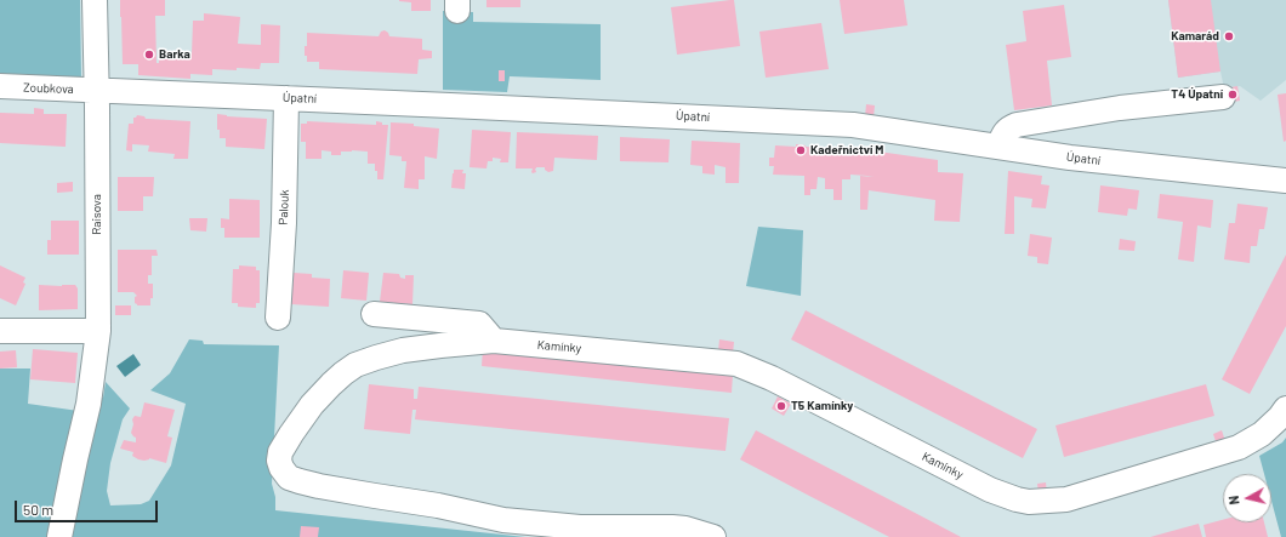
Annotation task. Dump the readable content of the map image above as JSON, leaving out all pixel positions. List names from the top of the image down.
{
  "streets": {
    "street": [
      "Zoubkova",
      "Úpatní",
      "Palouk",
      "Raisova",
      "Kamínky"
    ]
  },
  "crossings": [
    ["Zoubkova", "Úpatní"],
    ["Zoubkova", "Raisova"],
    ["Úpatní", "Palouk"],
    ["Úpatní", "Raisova"]
  ],
  "places": [
    "Kamarád",
    "Barka",
    "T4 Úpatní",
    "Kadeřnictví M",
    "T5 Kamínky"
  ],
  "scale_bar": "50 m",
  "north": "left"
}
